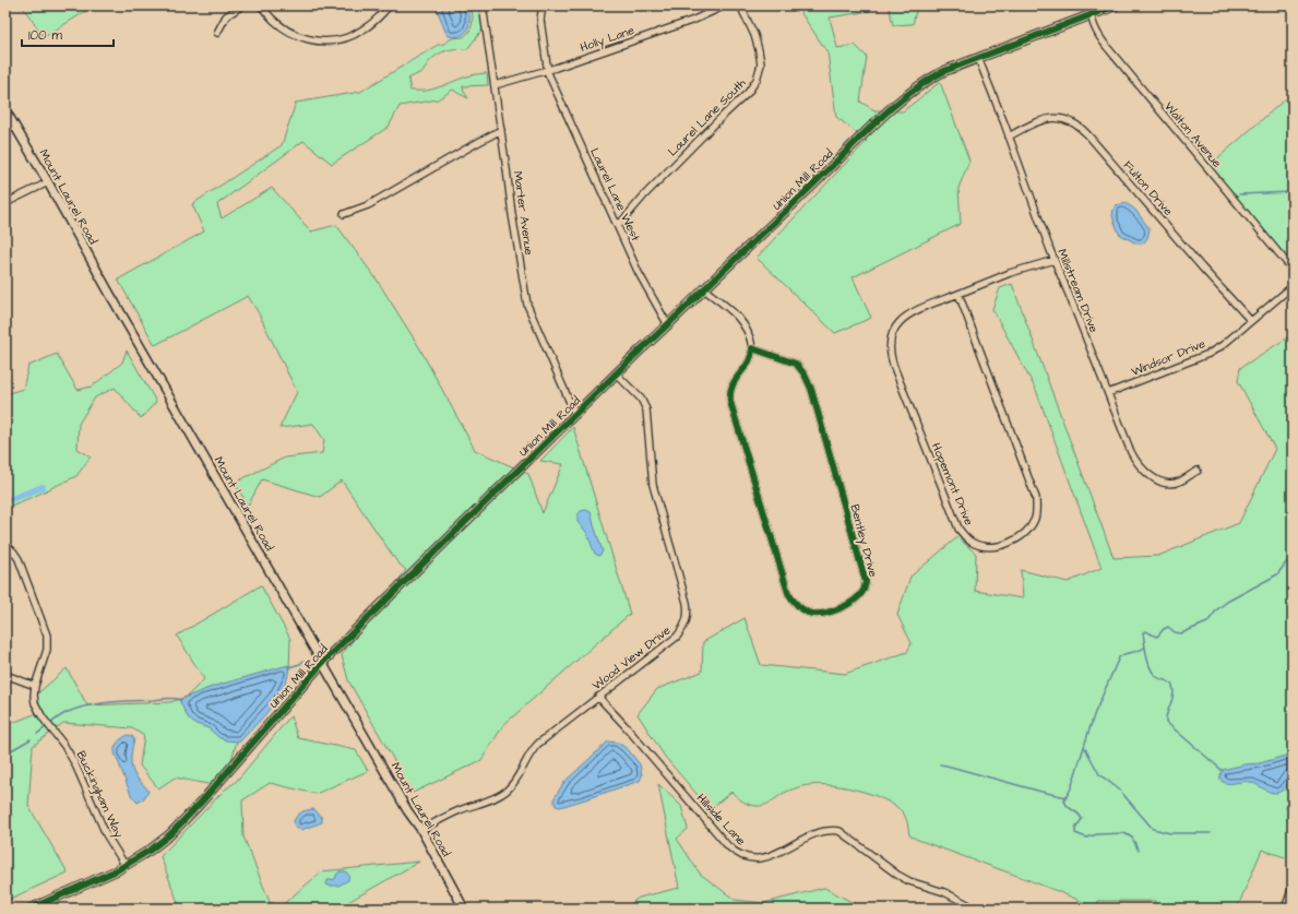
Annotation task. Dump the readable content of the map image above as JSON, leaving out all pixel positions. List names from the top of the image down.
{
  "streets": {
    "street": [
      "Holly Lane",
      "Laurel Lane South",
      "Walton Avenue",
      "Union Mill Road",
      "Fulton Drive",
      "Laurel Lane West",
      "Mount Laurel Road",
      "Marter Avenue",
      "Millstream Drive",
      "Windsor Drive",
      "Hopemont Drive",
      "Bentley Drive",
      "Wood View Drive",
      "Buckingham Way",
      "Hillside Lane"
    ]
  },
  "crossings": [
    ["Holly Lane", "Laurel Lane West"],
    ["Holly Lane", "Marter Avenue"],
    ["Laurel Lane South", "Laurel Lane West"],
    ["Walton Avenue", "Union Mill Road"],
    ["Union Mill Road", "Laurel Lane West"],
    ["Union Mill Road", "Mount Laurel Road"],
    ["Union Mill Road", "Marter Avenue"],
    ["Union Mill Road", "Millstream Drive"],
    ["Union Mill Road", "Wood View Drive"],
    ["Union Mill Road", "Buckingham Way"],
    ["Fulton Drive", "Millstream Drive"],
    ["Fulton Drive", "Windsor Drive"],
    ["Mount Laurel Road", "Wood View Drive"],
    ["Millstream Drive", "Windsor Drive"],
    ["Millstream Drive", "Hopemont Drive"],
    ["Wood View Drive", "Hillside Lane"]
  ],
  "scale_bar": "100 m"
}
